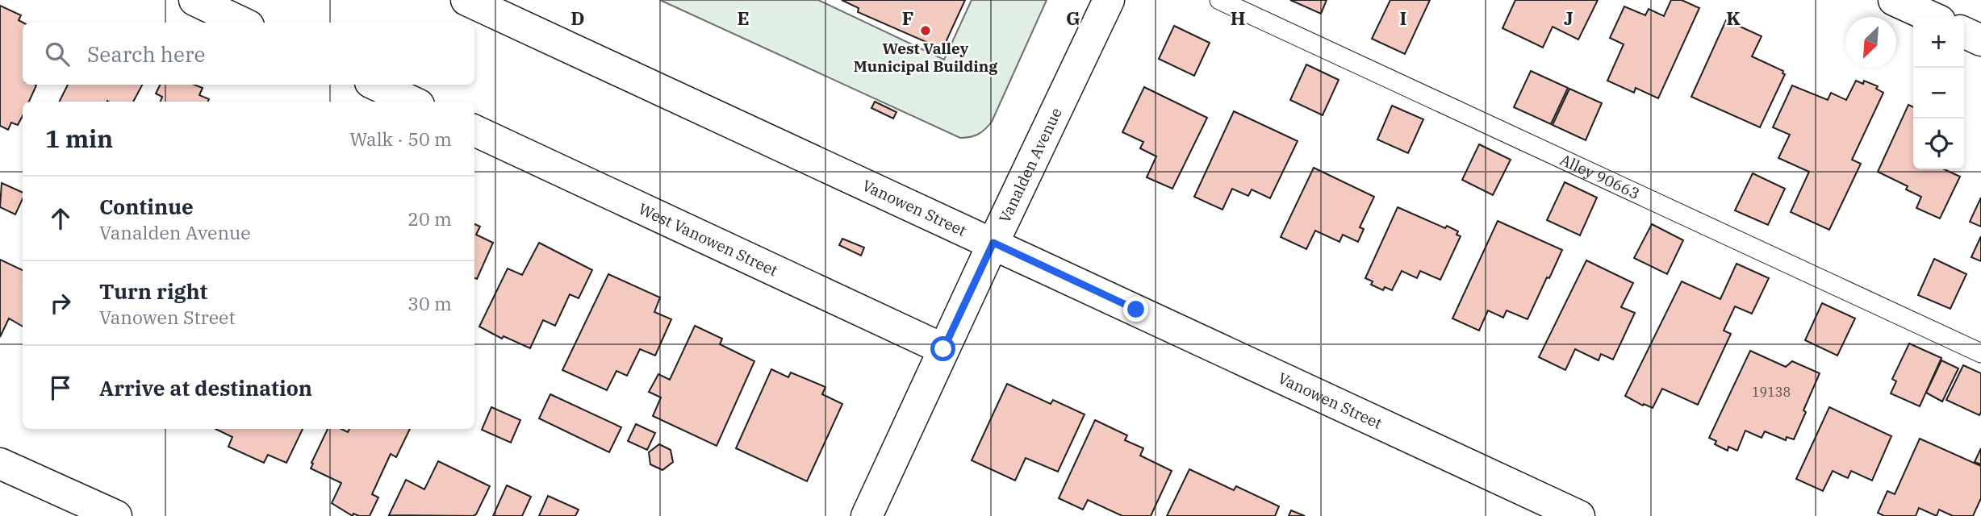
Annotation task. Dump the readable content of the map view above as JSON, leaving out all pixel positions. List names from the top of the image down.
{
  "streets": {
    "street": ["Vanalden Avenue", "Vanowen Street", "West Vanowen Street"],
    "lane": ["Alley 90663"]
  },
  "crossings": [
    ["Vanalden Avenue", "Vanowen Street"],
    ["Vanalden Avenue", "West Vanowen Street"]
  ],
  "places": ["West Valley Municipal Building"],
  "house_numbers": ["19138"],
  "north": "bottom left",
  "page": {
    "map_buttons": ["+", "−"],
    "search": "Search here",
    "heading": ["1 min", "Walk · 50 m"],
    "list": [
      ["Continue", "Vanalden Avenue", "20 m"],
      ["Turn right", "Vanowen Street", "30 m"],
      "Arrive at destination"
    ]
  },
  "grid": {
    "columns": [
      "D",
      "E",
      "F",
      "G",
      "H",
      "I",
      "J",
      "K"
    ]
  }
}
